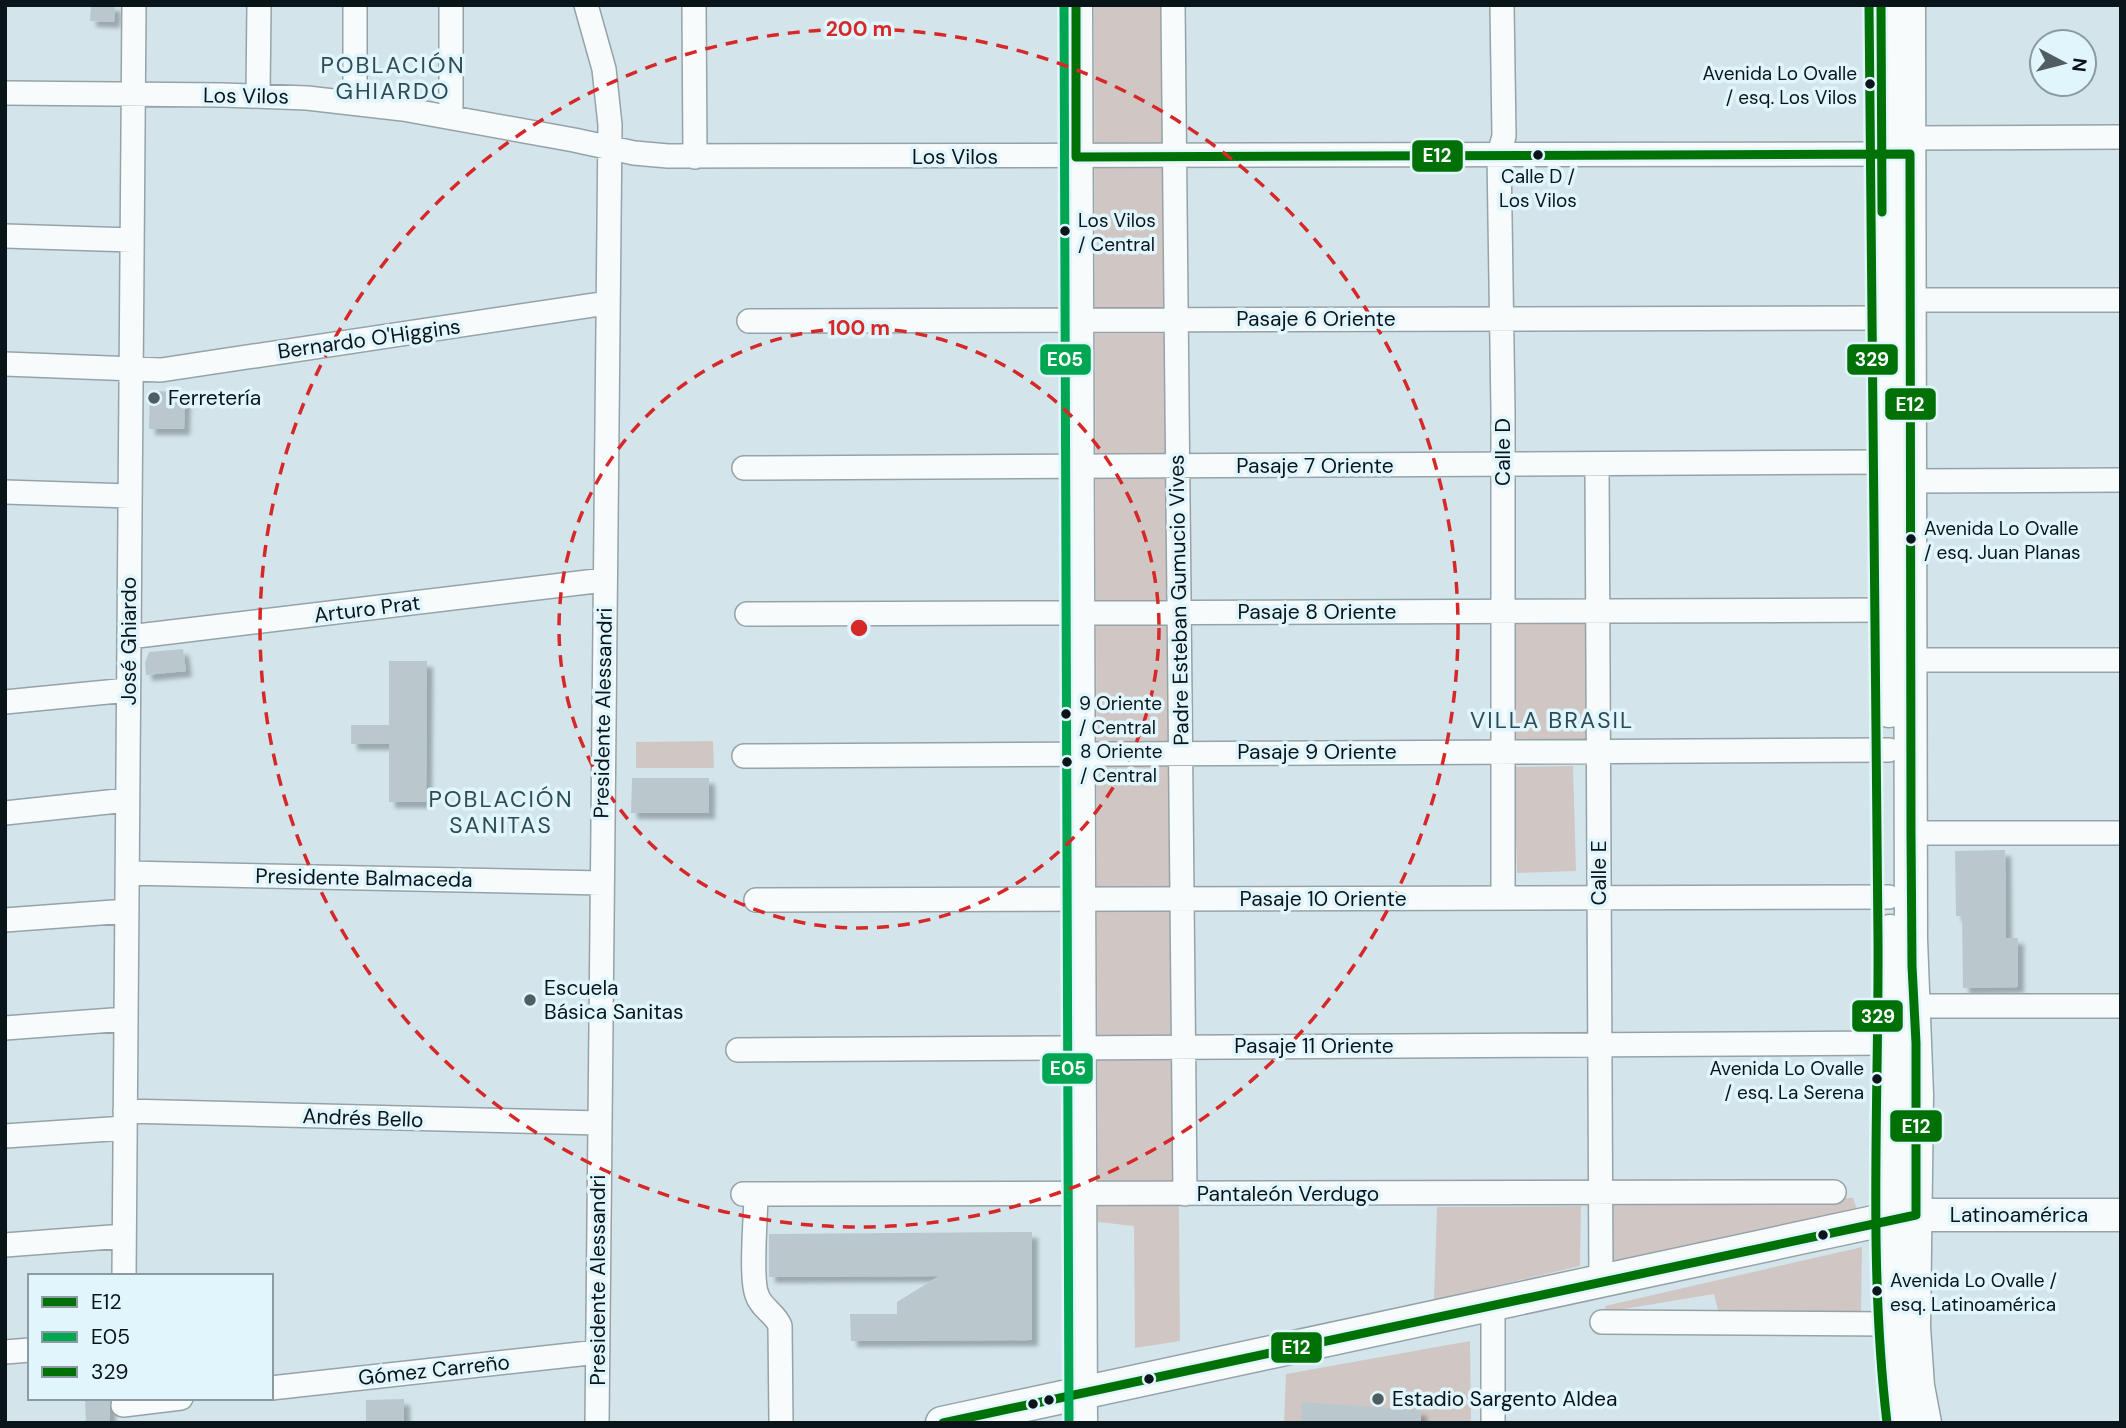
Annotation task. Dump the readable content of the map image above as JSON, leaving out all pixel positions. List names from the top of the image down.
{
  "streets": {
    "main road": ["Latinoamérica"],
    "street": [
      "Los Vilos",
      "Pasaje 6 Oriente",
      "Bernardo O'Higgins",
      "Calle D",
      "Pasaje 7 Oriente",
      "Padre Esteban Gumucio Vives",
      "Arturo Prat",
      "Pasaje 8 Oriente",
      "José Ghiardo",
      "Presidente Alessandri",
      "Pasaje 9 Oriente",
      "Calle E",
      "Presidente Balmaceda",
      "Pasaje 10 Oriente",
      "Pasaje 11 Oriente",
      "Andrés Bello",
      "Pantaleón Verdugo",
      "Gómez Carreño"
    ]
  },
  "crossings": [
    ["Los Vilos", "Calle D"],
    ["Los Vilos", "Padre Esteban Gumucio Vives"],
    ["Los Vilos", "José Ghiardo"],
    ["Los Vilos", "Presidente Alessandri"],
    ["Pasaje 6 Oriente", "Calle D"],
    ["Pasaje 6 Oriente", "Padre Esteban Gumucio Vives"],
    ["Bernardo O'Higgins", "José Ghiardo"],
    ["Bernardo O'Higgins", "Presidente Alessandri"],
    ["Calle D", "Pasaje 7 Oriente"],
    ["Calle D", "Pasaje 8 Oriente"],
    ["Calle D", "Pasaje 9 Oriente"],
    ["Calle D", "Pasaje 10 Oriente"],
    ["Pasaje 7 Oriente", "Padre Esteban Gumucio Vives"],
    ["Pasaje 7 Oriente", "Calle E"],
    ["Padre Esteban Gumucio Vives", "Pasaje 8 Oriente"],
    ["Padre Esteban Gumucio Vives", "Pasaje 9 Oriente"],
    ["Padre Esteban Gumucio Vives", "Pasaje 10 Oriente"],
    ["Padre Esteban Gumucio Vives", "Pasaje 11 Oriente"],
    ["Padre Esteban Gumucio Vives", "Pantaleón Verdugo"],
    ["Arturo Prat", "José Ghiardo"],
    ["Arturo Prat", "Presidente Alessandri"],
    ["Pasaje 8 Oriente", "Calle E"],
    ["José Ghiardo", "Presidente Balmaceda"],
    ["José Ghiardo", "Andrés Bello"],
    ["Presidente Alessandri", "Presidente Balmaceda"],
    ["Presidente Alessandri", "Andrés Bello"],
    ["Presidente Alessandri", "Gómez Carreño"],
    ["Pasaje 9 Oriente", "Calle E"],
    ["Calle E", "Pasaje 10 Oriente"],
    ["Calle E", "Pasaje 11 Oriente"],
    ["Calle E", "Pantaleón Verdugo"],
    ["Calle E", "Latinoamérica"]
  ],
  "districts": ["POBLACIÓN GHIARDO", "VILLA BRASIL", "POBLACIÓN SANITAS"],
  "places": [
    "Avenida Lo Ovalle / esq. Los Vilos",
    "Calle D / Los Vilos",
    "Los Vilos / Central",
    "Ferretería",
    "Avenida Lo Ovalle / esq. Juan Planas",
    "9 Oriente / Central",
    "8 Oriente / Central",
    "Escuela Básica Sanitas",
    "Avenida Lo Ovalle / esq. La Serena",
    "Avenida Lo Ovalle / esq. Latinoamérica",
    "Estadio Sargento Aldea"
  ],
  "lines": ["transit line E12", "transit line E05", "transit line 329"],
  "legend": ["E12", "E05", "329"],
  "north": "right",
  "rings": ["200 m", "100 m"]
}
